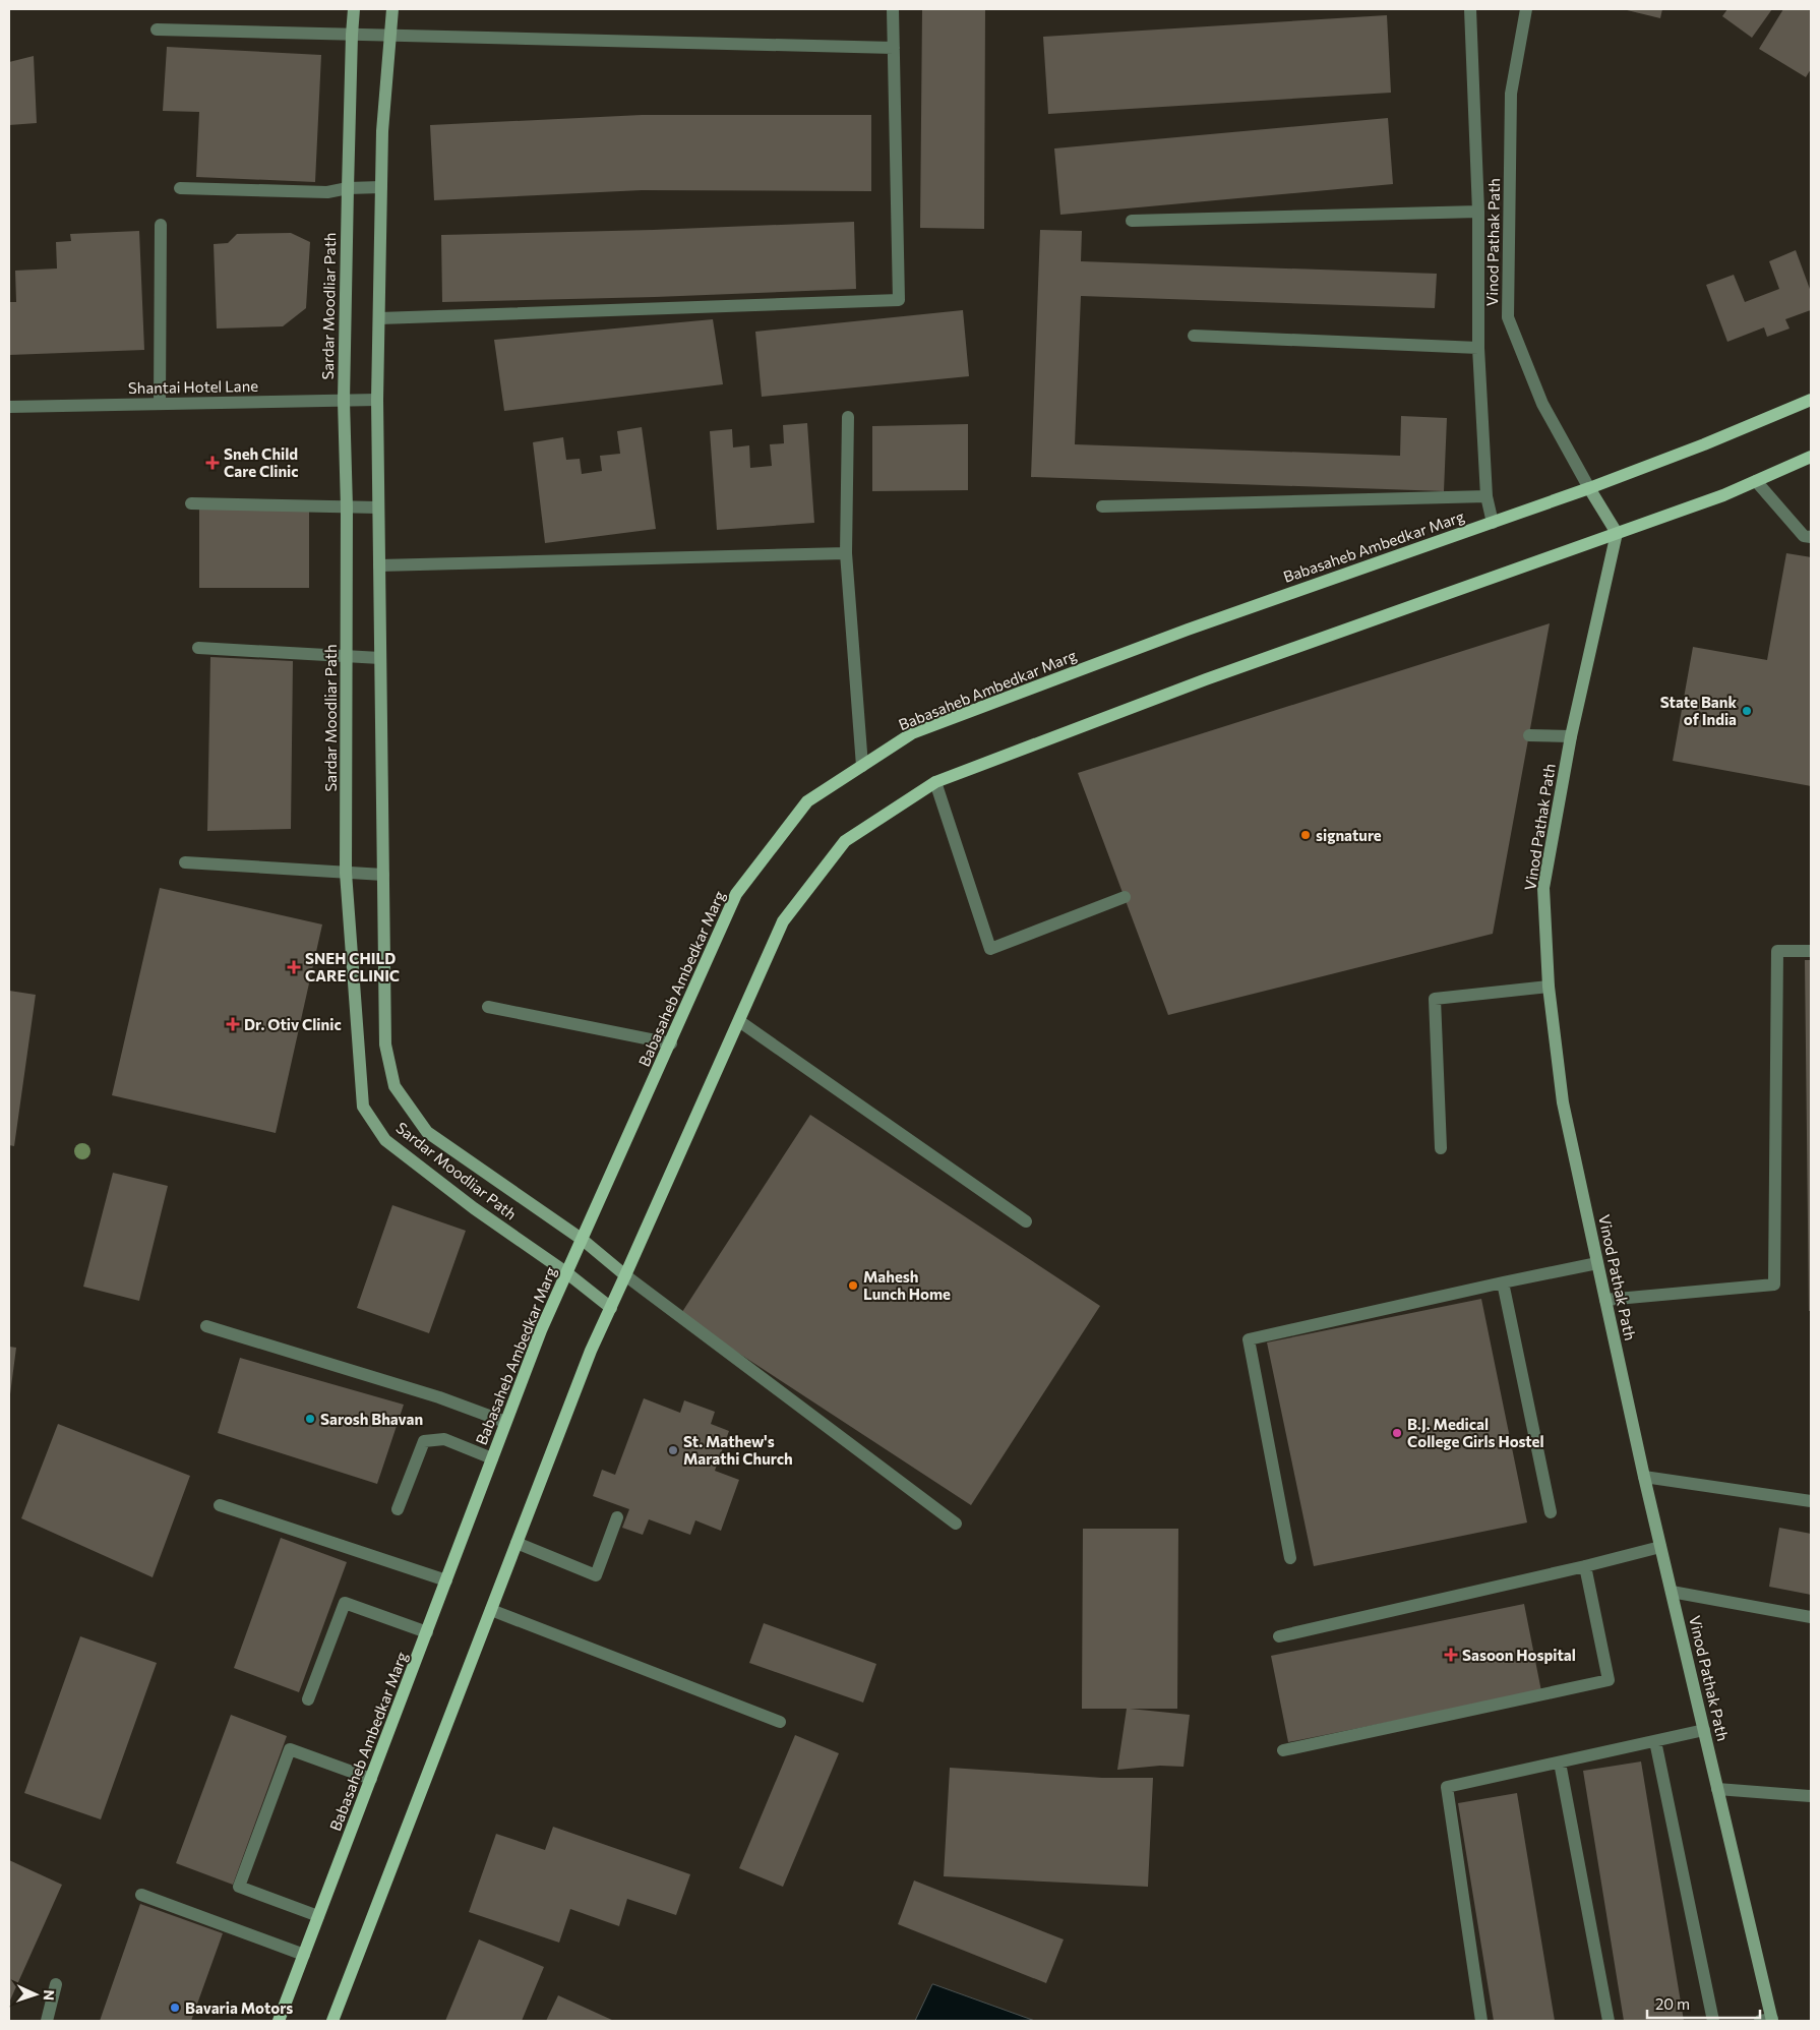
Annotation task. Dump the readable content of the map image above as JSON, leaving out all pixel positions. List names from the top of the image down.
{
  "streets": {
    "main road": ["Vinod Pathak Path", "Sardar Moodliar Path", "Babasaheb Ambedkar Marg"],
    "street": ["Shantai Hotel Lane"]
  },
  "crossings": [
    ["Vinod Pathak Path", "Babasaheb Ambedkar Marg"],
    ["Sardar Moodliar Path", "Shantai Hotel Lane"],
    ["Sardar Moodliar Path", "Babasaheb Ambedkar Marg"]
  ],
  "places": {
    "health": [
      "Sneh Child Care Clinic",
      "SNEH CHILD CARE CLINIC",
      "Dr. Otiv Clinic",
      "Sasoon Hospital"
    ],
    "other": [
      "State Bank of India",
      "signature",
      "Mahesh Lunch Home",
      "Sarosh Bhavan",
      "B.J. Medical College Girls Hostel",
      "St. Mathew's Marathi Church",
      "Bavaria Motors"
    ]
  },
  "scale_bar": "20 m",
  "north": "right"
}
